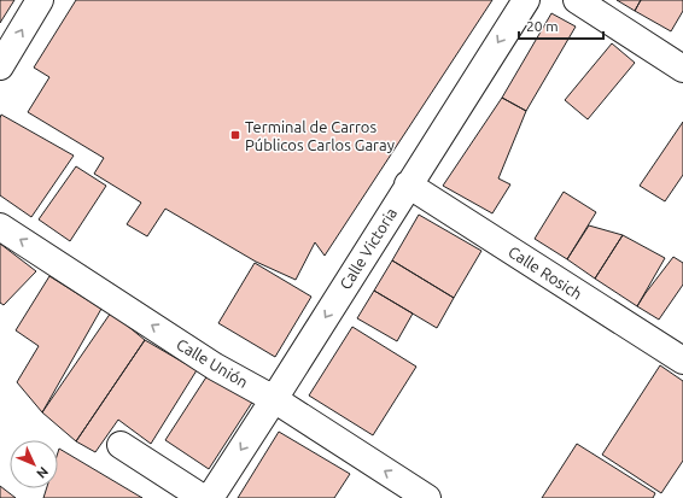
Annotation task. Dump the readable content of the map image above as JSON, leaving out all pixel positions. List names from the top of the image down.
{
  "streets": {
    "street": ["Calle Victoria", "Calle Rosich", "Calle Unión"]
  },
  "crossings": [
    ["Calle Victoria", "Calle Rosich"],
    ["Calle Victoria", "Calle Unión"]
  ],
  "one_way": ["Calle Victoria", "Calle Unión"],
  "places": {
    "transit": ["Terminal de Carros Públicos Carlos Garay"]
  },
  "scale_bar": "20 m",
  "north": "bottom right"
}
